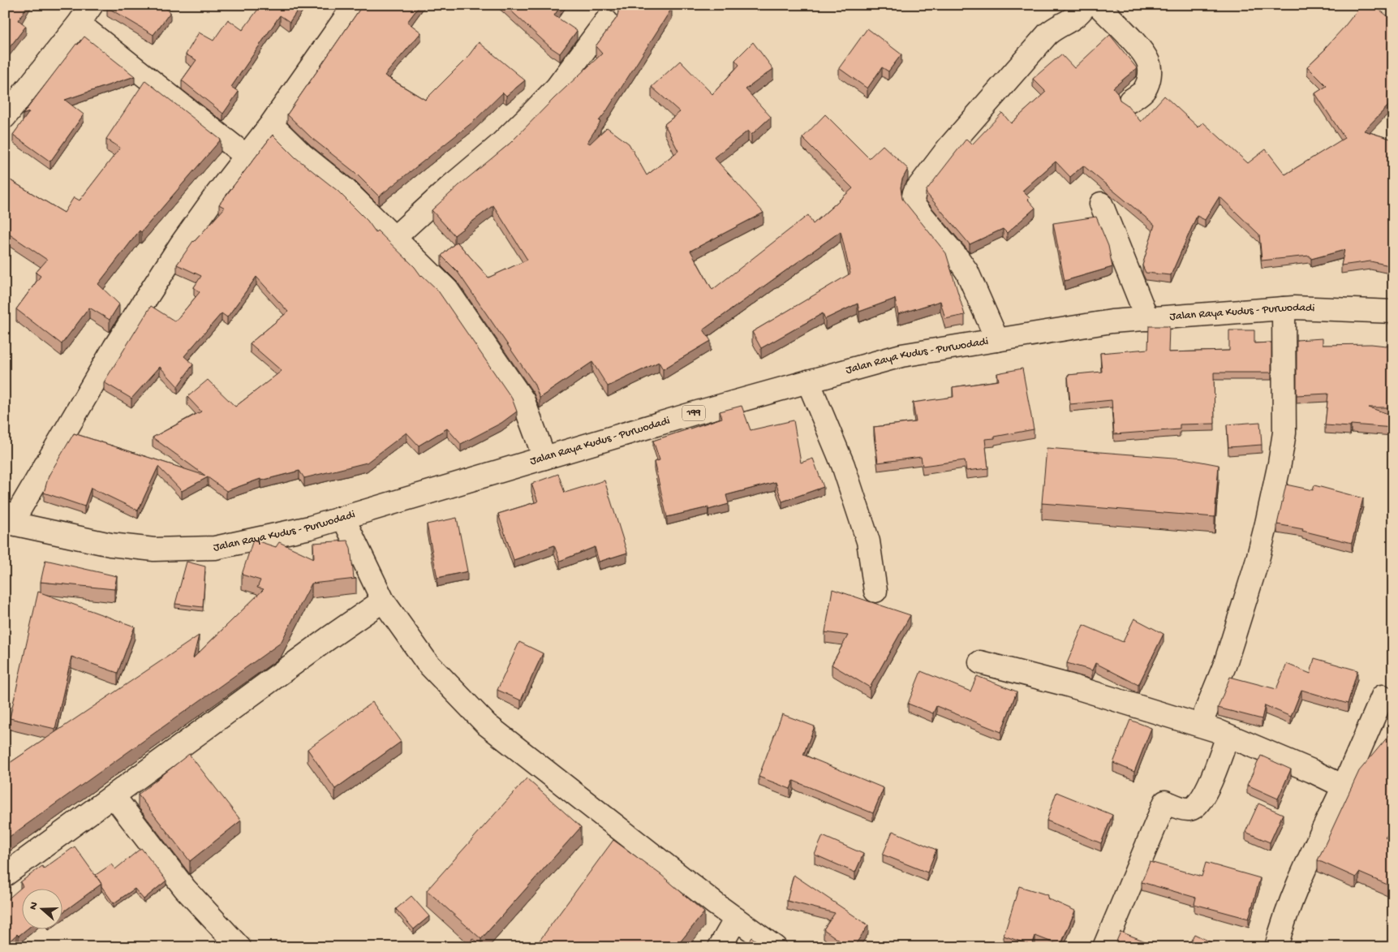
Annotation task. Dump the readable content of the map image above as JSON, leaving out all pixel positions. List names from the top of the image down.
{
  "streets": {
    "street": ["Jalan Raya Kudus - Purwodadi", "199"]
  },
  "north": "left"
}
